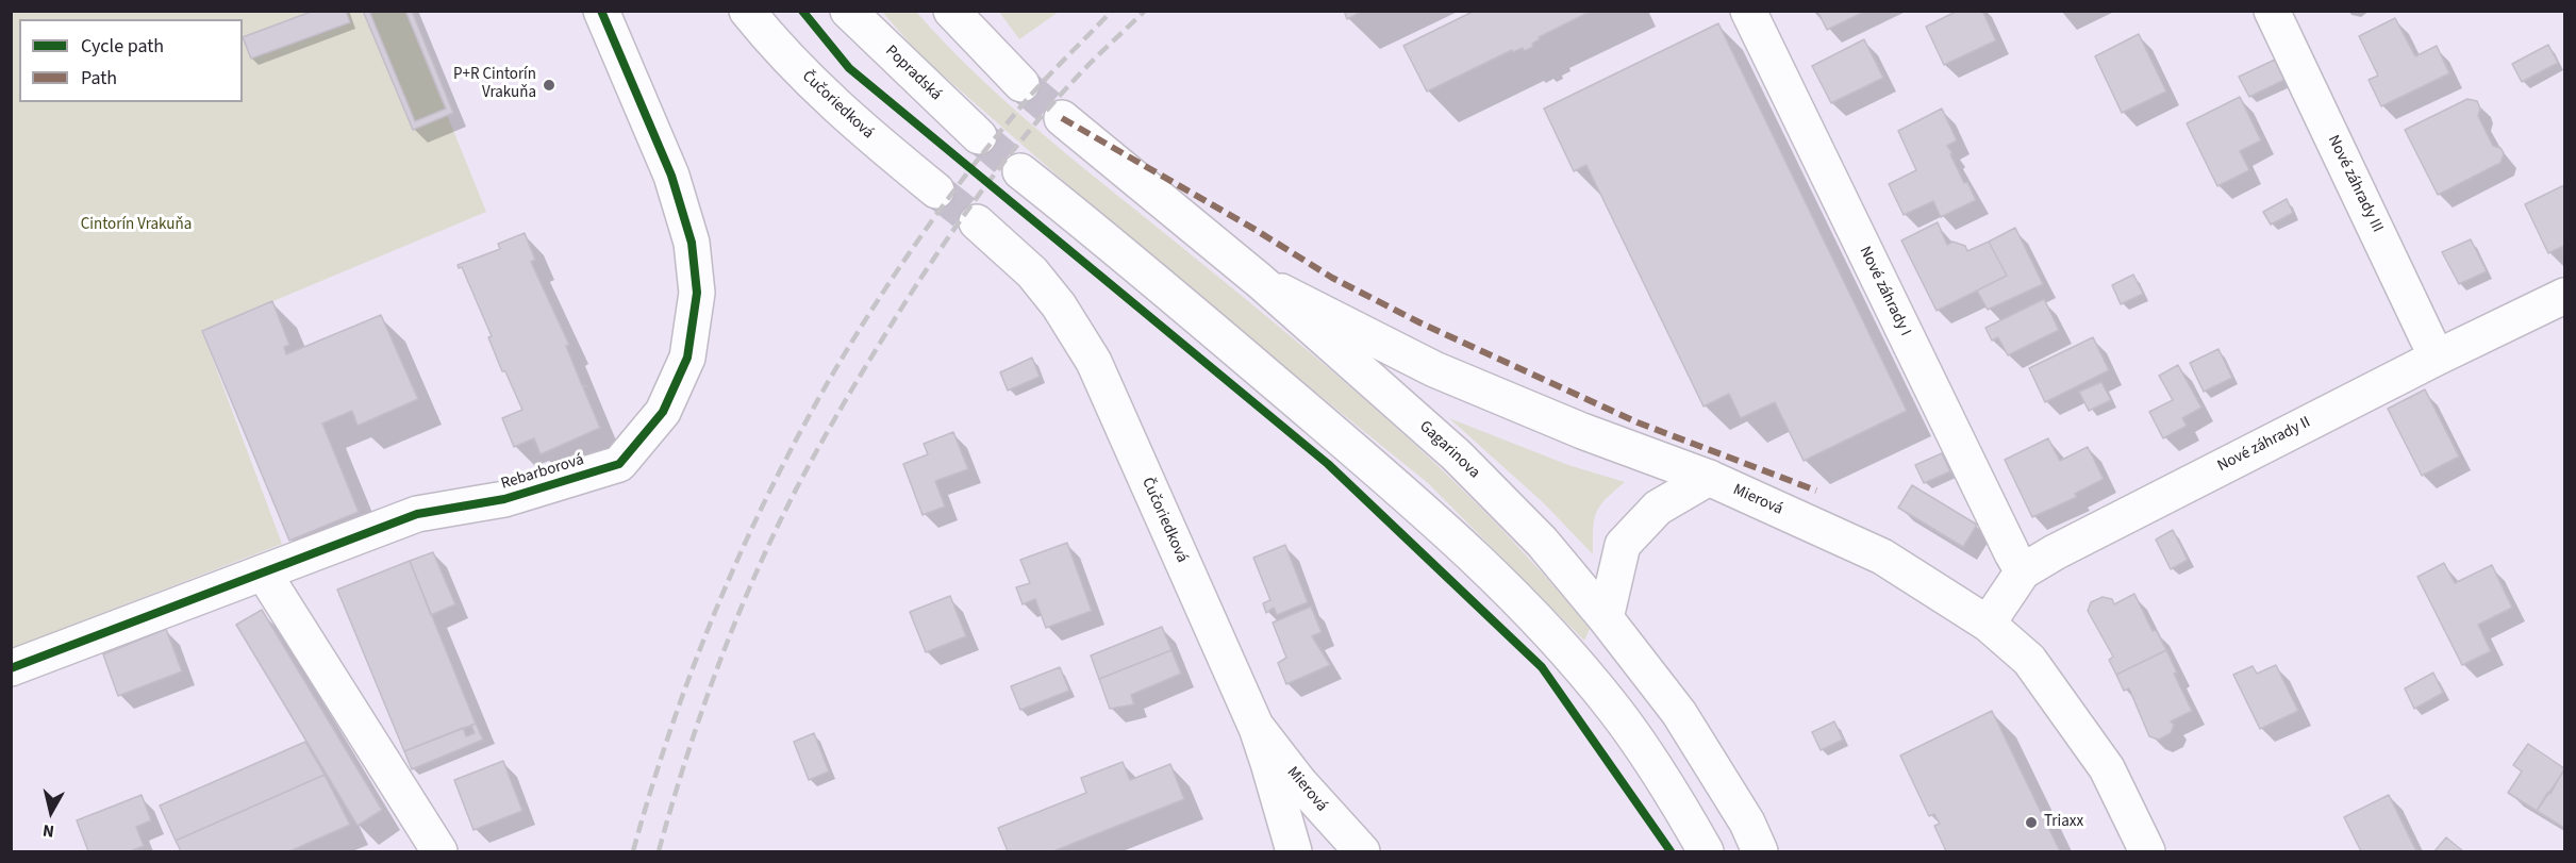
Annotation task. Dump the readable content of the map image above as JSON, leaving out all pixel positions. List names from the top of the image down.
{
  "streets": {
    "street": [
      "Popradská",
      "Čučoriedková",
      "Nové záhrady III",
      "Nové záhrady I",
      "Nové záhrady II",
      "Gagarinova",
      "Rebarborová",
      "Mierová"
    ]
  },
  "crossings": [
    ["Čučoriedková", "Mierová"],
    ["Nové záhrady III", "Nové záhrady II"],
    ["Nové záhrady I", "Nové záhrady II"],
    ["Nové záhrady II", "Mierová"],
    ["Gagarinova", "Mierová"]
  ],
  "parks": ["Cintorín Vrakuňa"],
  "places": ["P+R Cintorín Vrakuňa", "Triaxx"],
  "legend": ["Cycle path", "Path"],
  "north": "bottom"
}
